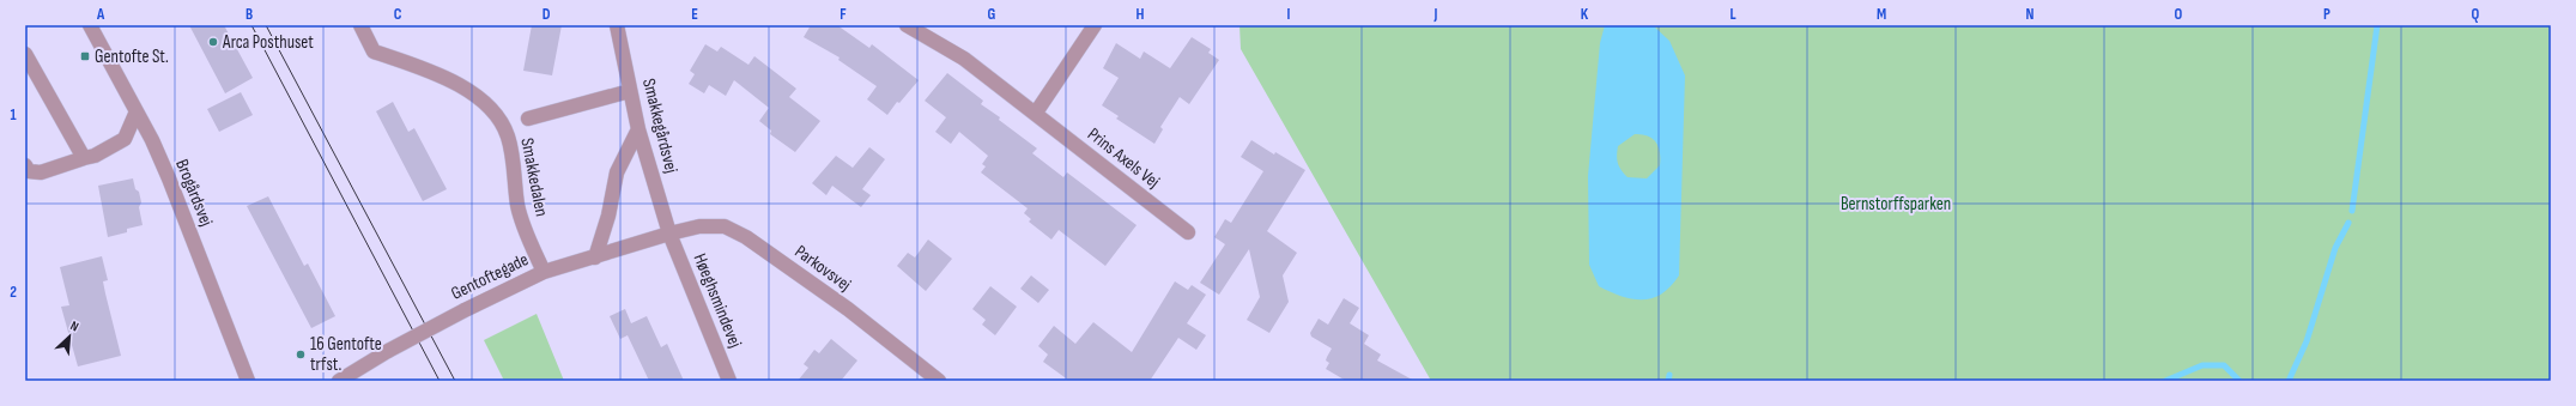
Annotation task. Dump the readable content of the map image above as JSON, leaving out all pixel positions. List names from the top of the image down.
{
  "streets": {
    "street": [
      "Smakkegårdsvej",
      "Prins Axels Vej",
      "Smakkedalen",
      "Brogårdsvej",
      "Parkovsvej",
      "Gentoftegade",
      "Høeghsmindevej"
    ]
  },
  "crossings": [
    ["Smakkegårdsvej", "Parkovsvej"],
    ["Smakkegårdsvej", "Gentoftegade"],
    ["Smakkegårdsvej", "Høeghsmindevej"],
    ["Smakkedalen", "Gentoftegade"],
    ["Parkovsvej", "Gentoftegade"],
    ["Parkovsvej", "Høeghsmindevej"],
    ["Gentoftegade", "Høeghsmindevej"]
  ],
  "parks": ["Bernstorffsparken"],
  "places": {
    "other": ["Arca Posthuset", "16 Gentofte trfst."],
    "transit": ["Gentofte St."]
  },
  "north": "top right",
  "grid": {
    "columns": [
      "A",
      "B",
      "C",
      "D",
      "E",
      "F",
      "G",
      "H",
      "I",
      "J",
      "K",
      "L",
      "M",
      "N",
      "O",
      "P",
      "Q"
    ],
    "rows": ["1", "2"]
  }
}
